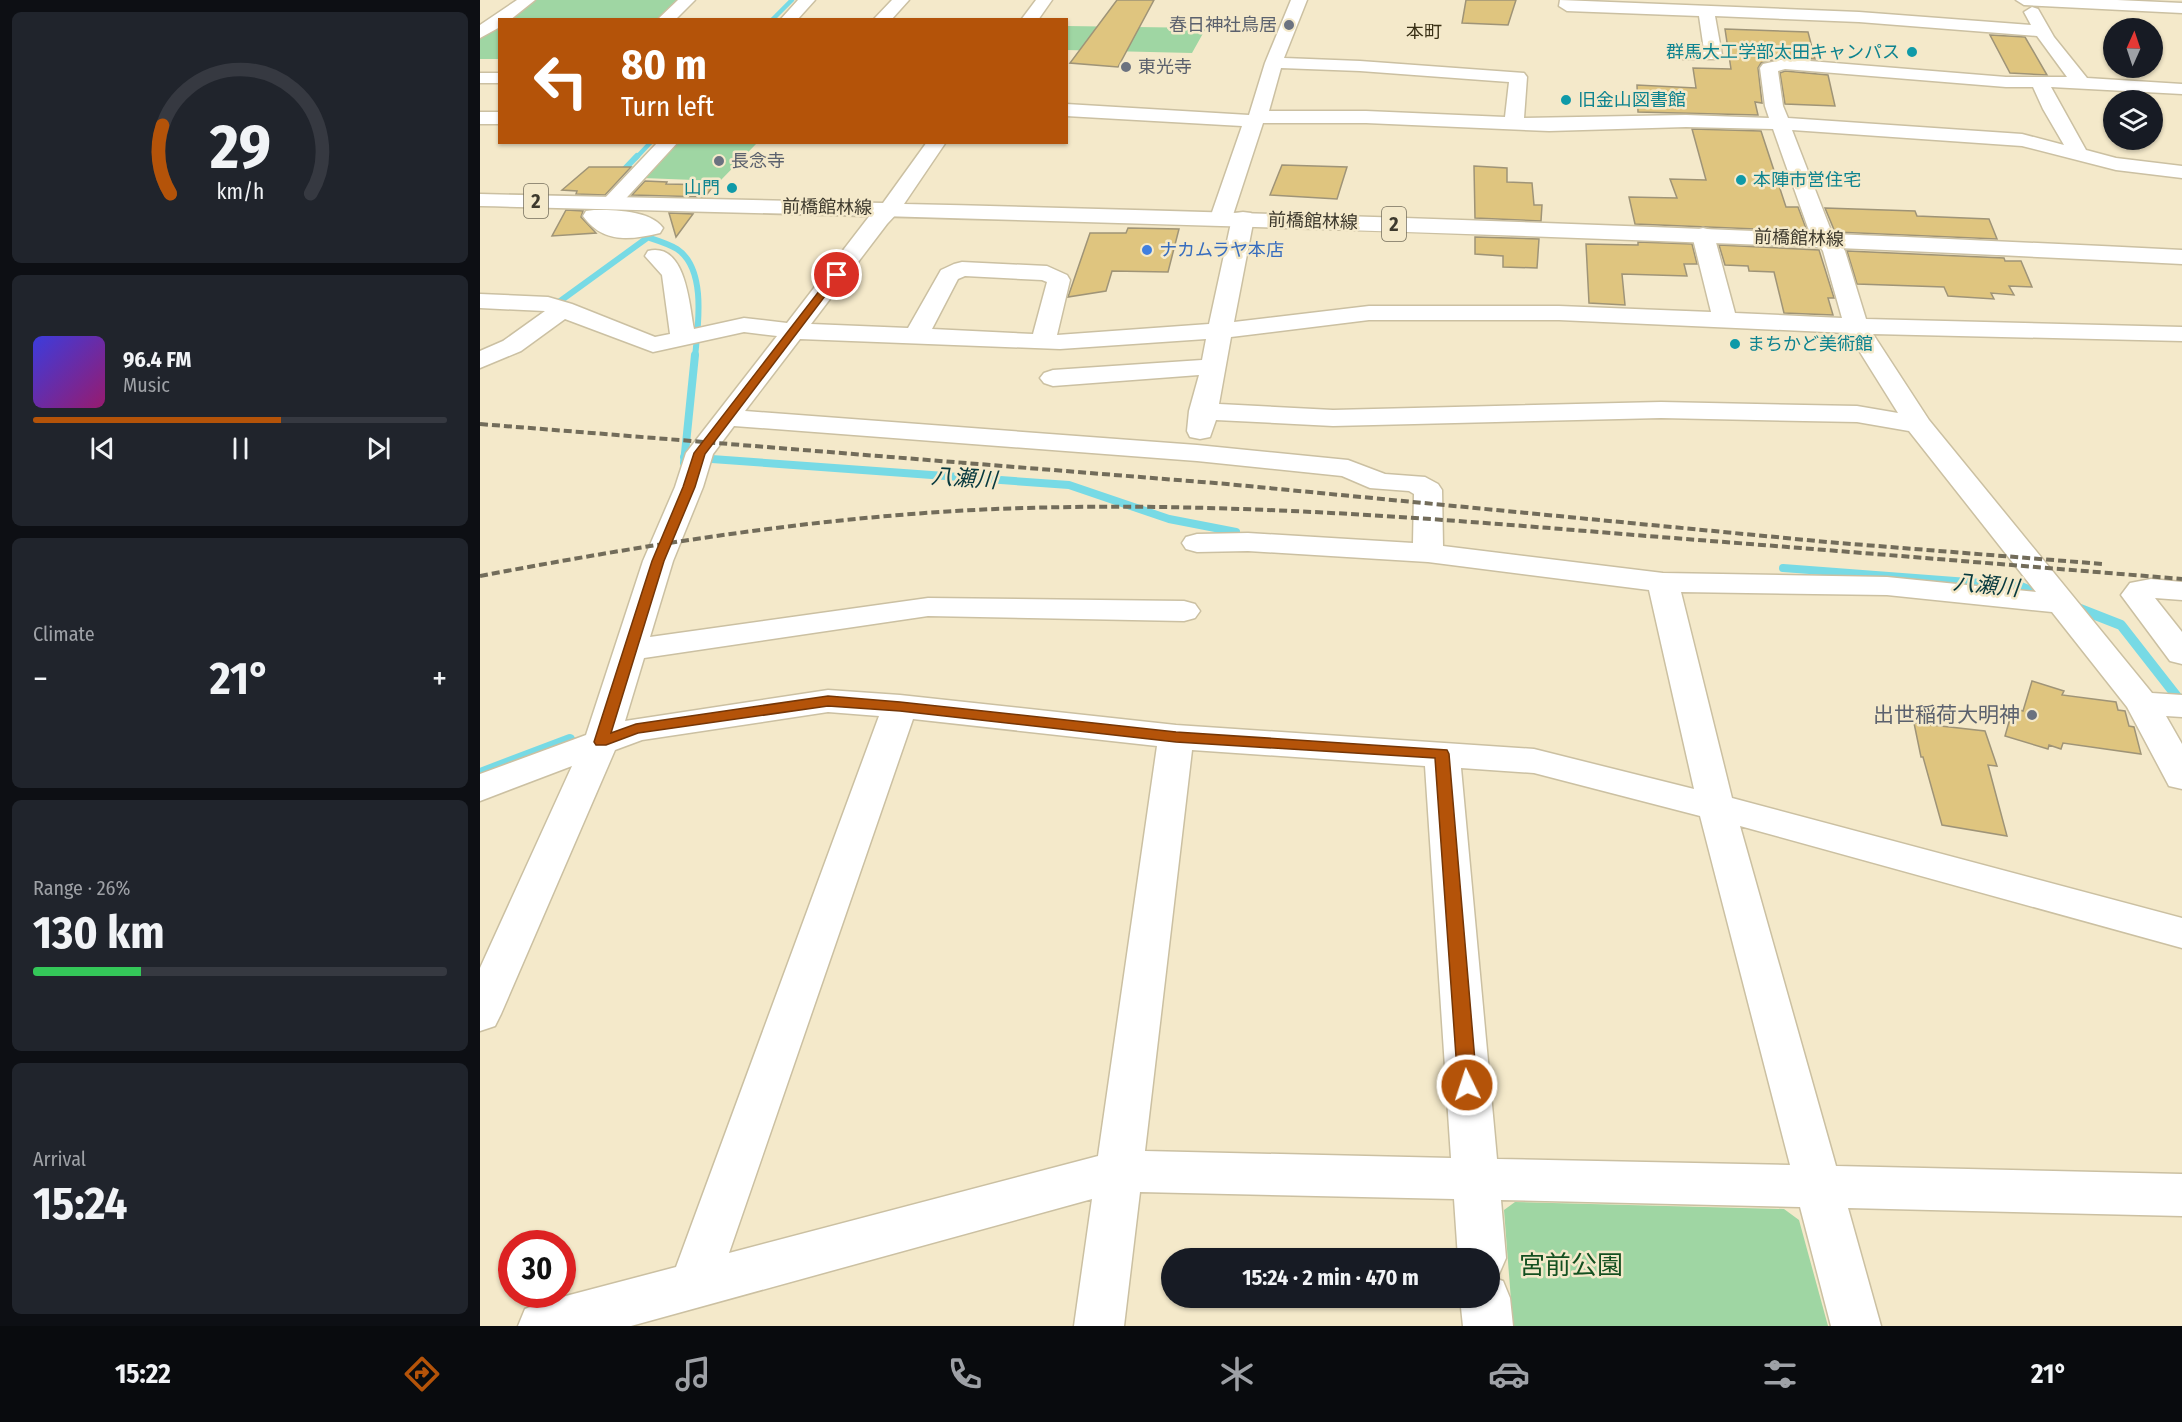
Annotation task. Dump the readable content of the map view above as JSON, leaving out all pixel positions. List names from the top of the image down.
{
  "streets": {
    "street": ["2", "前橋館林線"]
  },
  "districts": ["本町"],
  "water": ["八瀬川"],
  "parks": ["宮前公園"],
  "places": [
    "春日神社鳥居",
    "群馬大工学部太田キャンパス",
    "東光寺",
    "旧金山図書館",
    "長念寺",
    "本陣市営住宅",
    "山門",
    "ナカムラヤ本店",
    "まちかど美術館",
    "出世稲荷大明神"
  ],
  "north": "top",
  "page": {
    "turn": ["80 m", "Turn left"],
    "song": ["96.4 FM", "Music"],
    "tile": [
      "Climate",
      ["Range · 26%", "130 km"],
      ["Arrival", "15:24"]
    ],
    "heat": ["−", "21°", "+"],
    "limit": "30",
    "trip": "15:24 · 2 min · 470 m",
    "tabs": ["15:22", "21°"],
    "gauge": ["29", "km/h"]
  }
}
